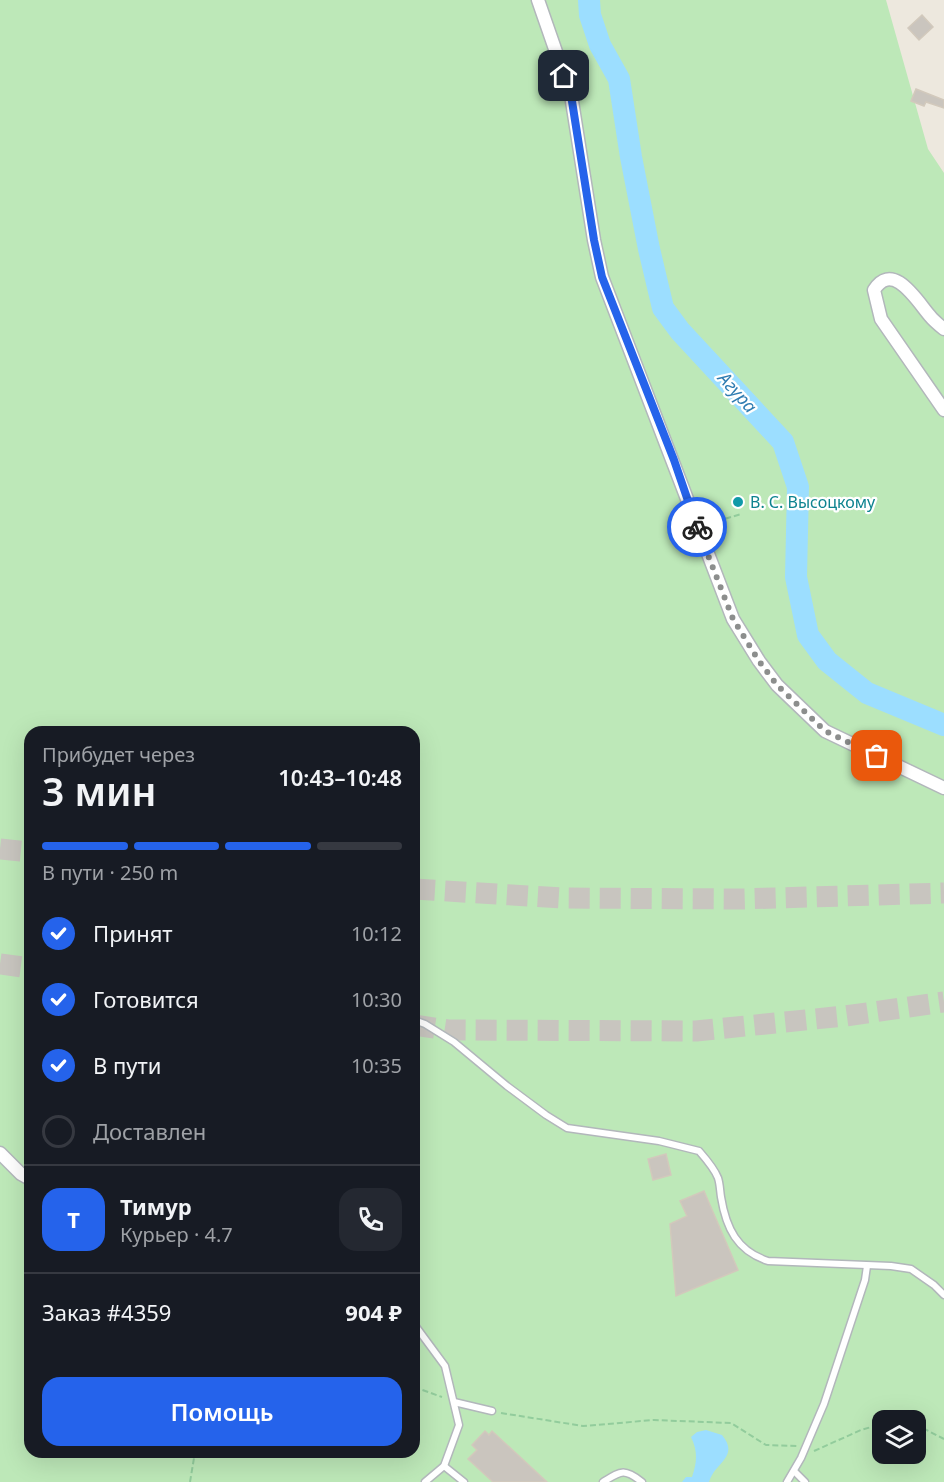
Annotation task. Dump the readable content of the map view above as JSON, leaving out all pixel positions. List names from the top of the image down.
{
  "water": ["Агура"],
  "places": ["В. С. Высоцкому"],
  "page": {
    "heading": ["3 мин", "Прибудет через", "10:43–10:48"],
    "panel": [
      "Тимур",
      "Курьер · 4.7",
      "Заказ #4359",
      "904 ₽"
    ],
    "bar": "В пути · 250 m",
    "list": [
      ["Принят", "10:12"],
      ["Готовится", "10:30"],
      ["В пути", "10:35"],
      "Доставлен"
    ],
    "round": "Т",
    "buttons": "Помощь"
  }
}
